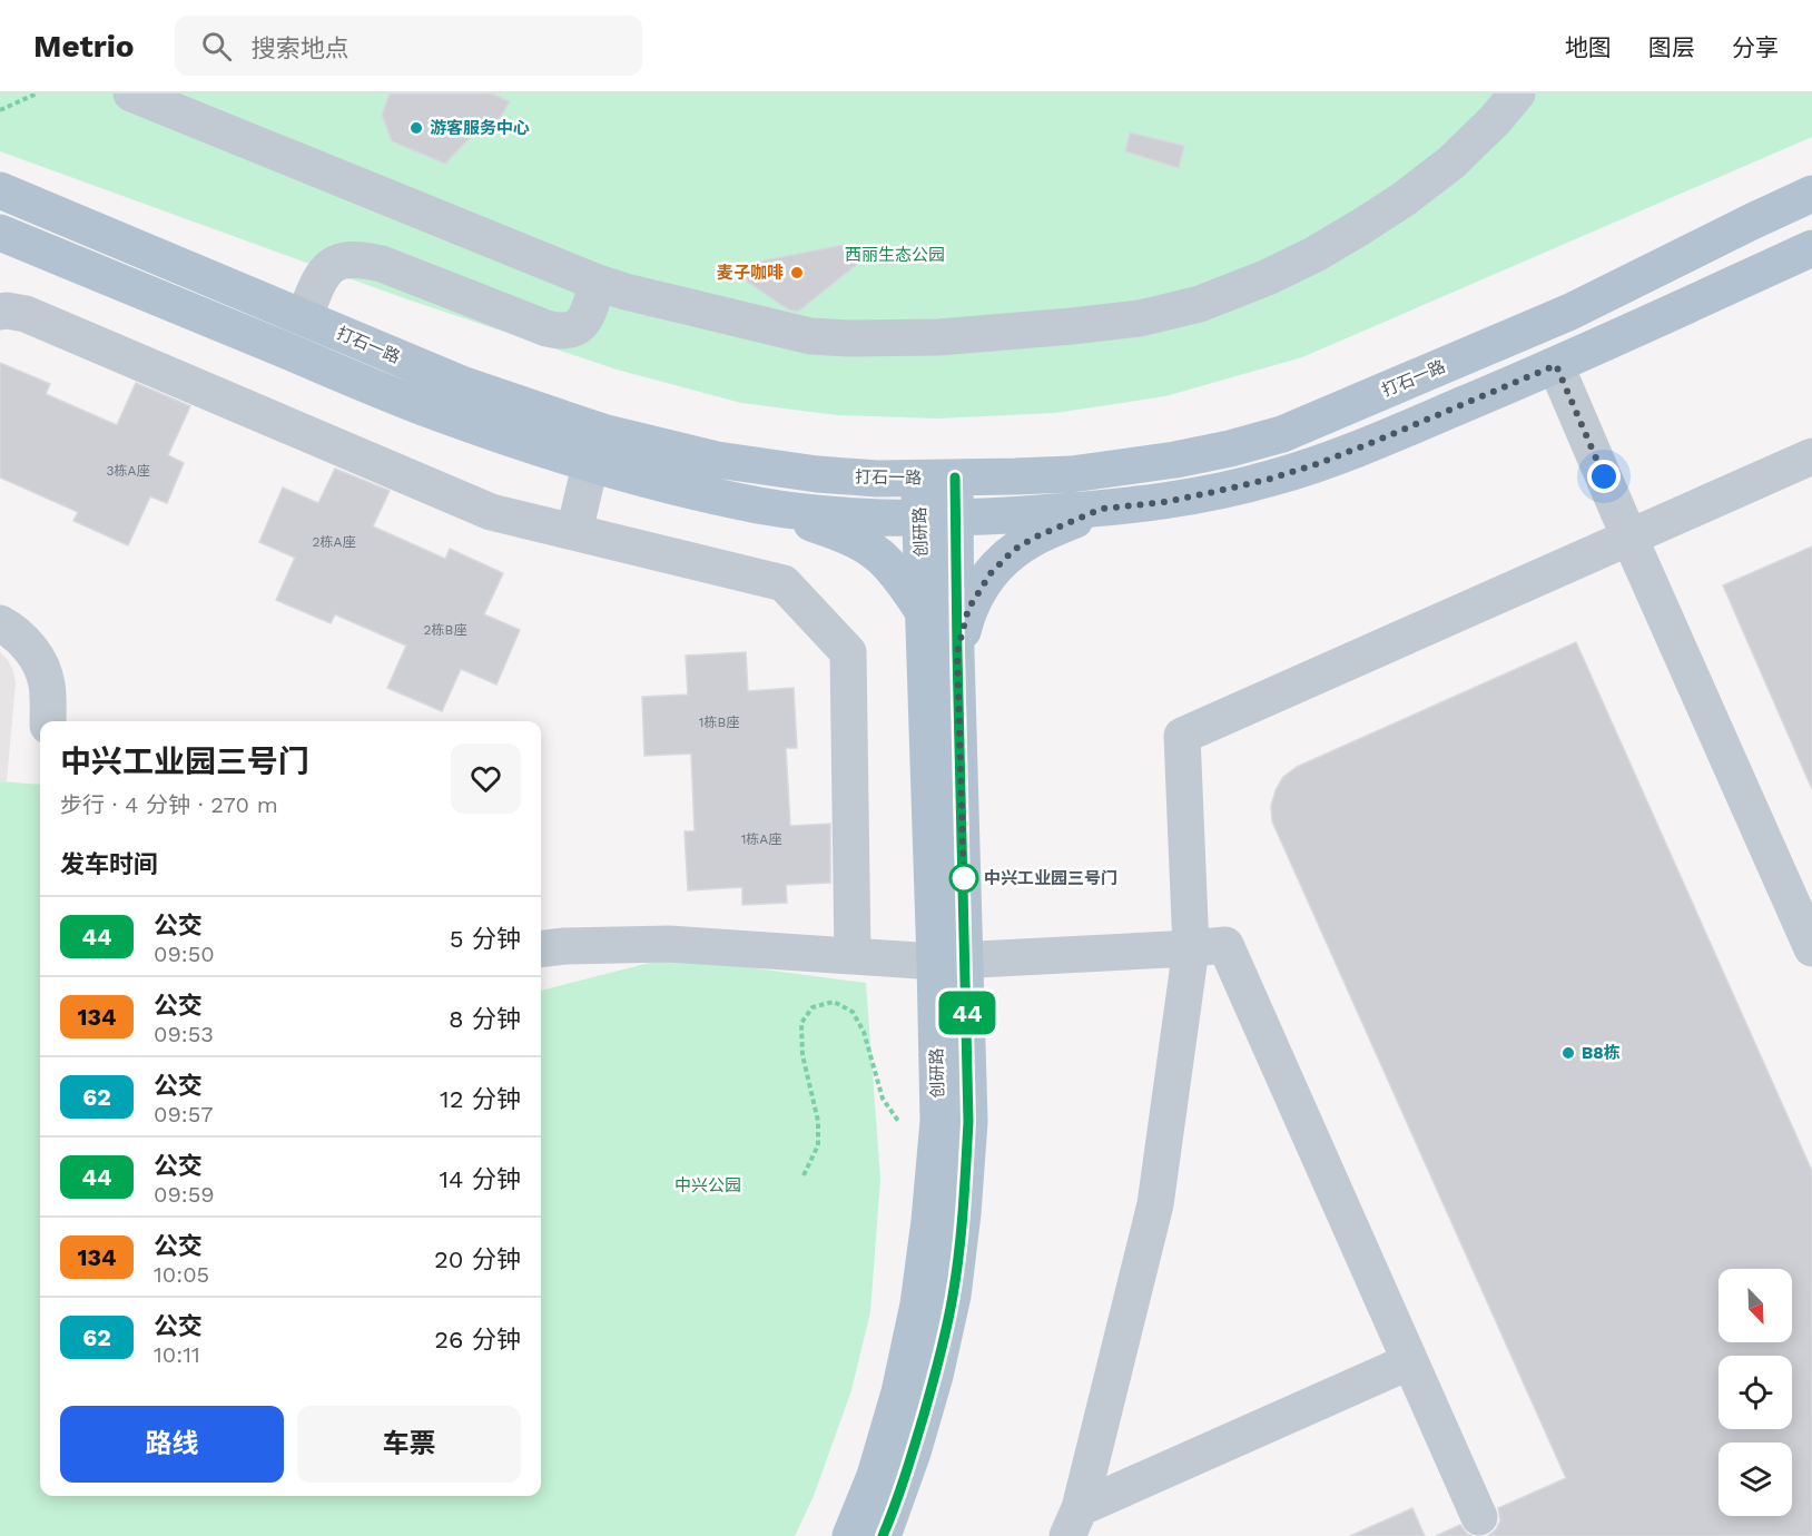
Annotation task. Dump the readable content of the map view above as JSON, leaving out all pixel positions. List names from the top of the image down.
{
  "streets": {
    "main road": ["打石一路", "创研路"]
  },
  "crossings": [
    ["打石一路", "创研路"]
  ],
  "parks": ["西丽生态公园", "中兴公园"],
  "places": [
    "游客服务中心",
    "麦子咖啡",
    "中兴工业园三号门",
    "B8栋"
  ],
  "lines": ["bus line 44"],
  "house_numbers": [
    "3栋A座",
    "2栋A座",
    "2栋B座",
    "1栋B座",
    "1栋A座"
  ],
  "north": "bottom right",
  "page": {
    "header": "Metrio",
    "search": "搜索地点",
    "nav": ["地图", "图层", "分享"],
    "on_map": "44",
    "heading": [
      ["中兴工业园三号门", "步行 · 4 分钟 · 270 m"],
      "发车时间"
    ],
    "list": [
      {
        "mark": "44",
        "name": "公交",
        "note": "09:50",
        "value": "5 分钟"
      },
      {
        "mark": "134",
        "name": "公交",
        "note": "09:53",
        "value": "8 分钟"
      },
      {
        "mark": "62",
        "name": "公交",
        "note": "09:57",
        "value": "12 分钟"
      },
      {
        "mark": "44",
        "name": "公交",
        "note": "09:59",
        "value": "14 分钟"
      },
      {
        "mark": "134",
        "name": "公交",
        "note": "10:05",
        "value": "20 分钟"
      },
      {
        "mark": "62",
        "name": "公交",
        "note": "10:11",
        "value": "26 分钟"
      }
    ],
    "buttons": ["路线", "车票"]
  }
}
